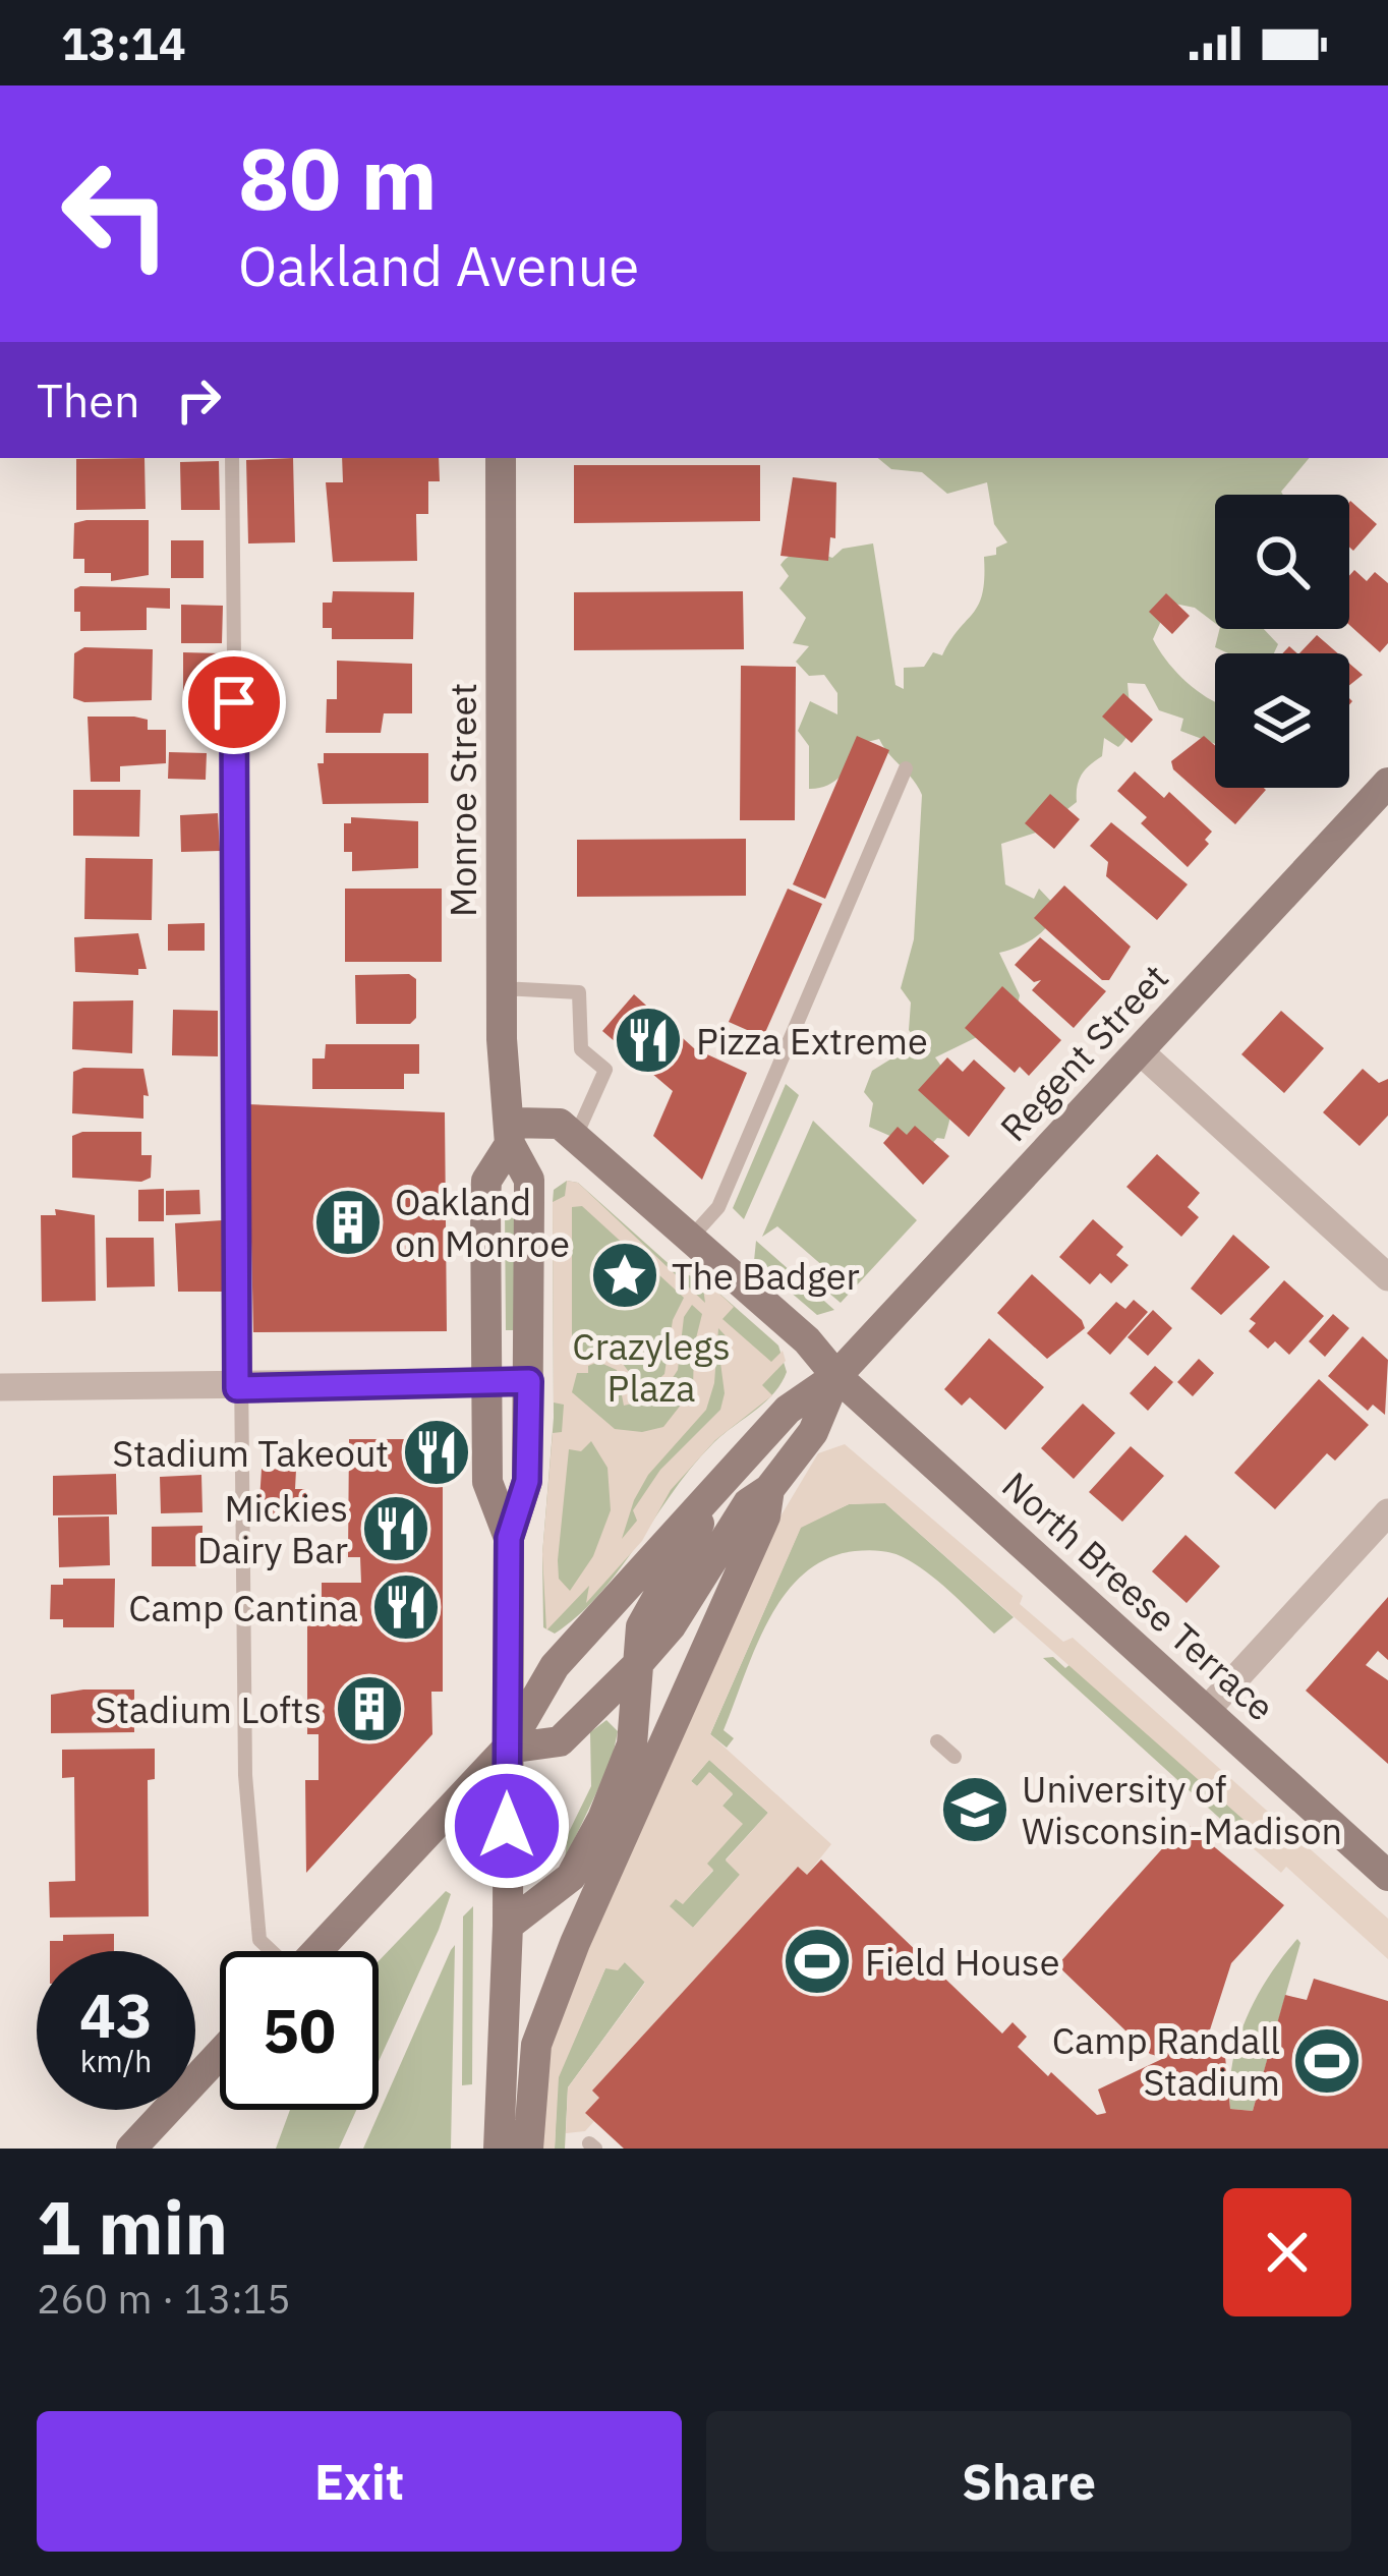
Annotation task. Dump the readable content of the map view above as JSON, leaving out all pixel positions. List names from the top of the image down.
{
  "streets": {
    "main road": ["Monroe Street", "Regent Street", "North Breese Terrace"]
  },
  "crossings": [
    ["Monroe Street", "Regent Street"],
    ["Regent Street", "North Breese Terrace"]
  ],
  "parks": ["Crazylegs Plaza"],
  "places": {
    "restaurant": [
      "Pizza Extreme",
      "Stadium Takeout",
      "Mickies Dairy Bar",
      "Camp Cantina"
    ],
    "building": ["Oakland on Monroe", "Stadium Lofts"],
    "place": ["The Badger"],
    "school or university": ["University of Wisconsin-Madison"],
    "sports": ["Field House", "Camp Randall Stadium"]
  },
  "page": {
    "status": "13:14",
    "turn": ["80 m", "Oakland Avenue"],
    "then": "Then",
    "speed": "43 km/h",
    "limit": "50",
    "heading": ["1 min", "260 m · 13:15"],
    "buttons": ["Exit", "Share"]
  }
}
